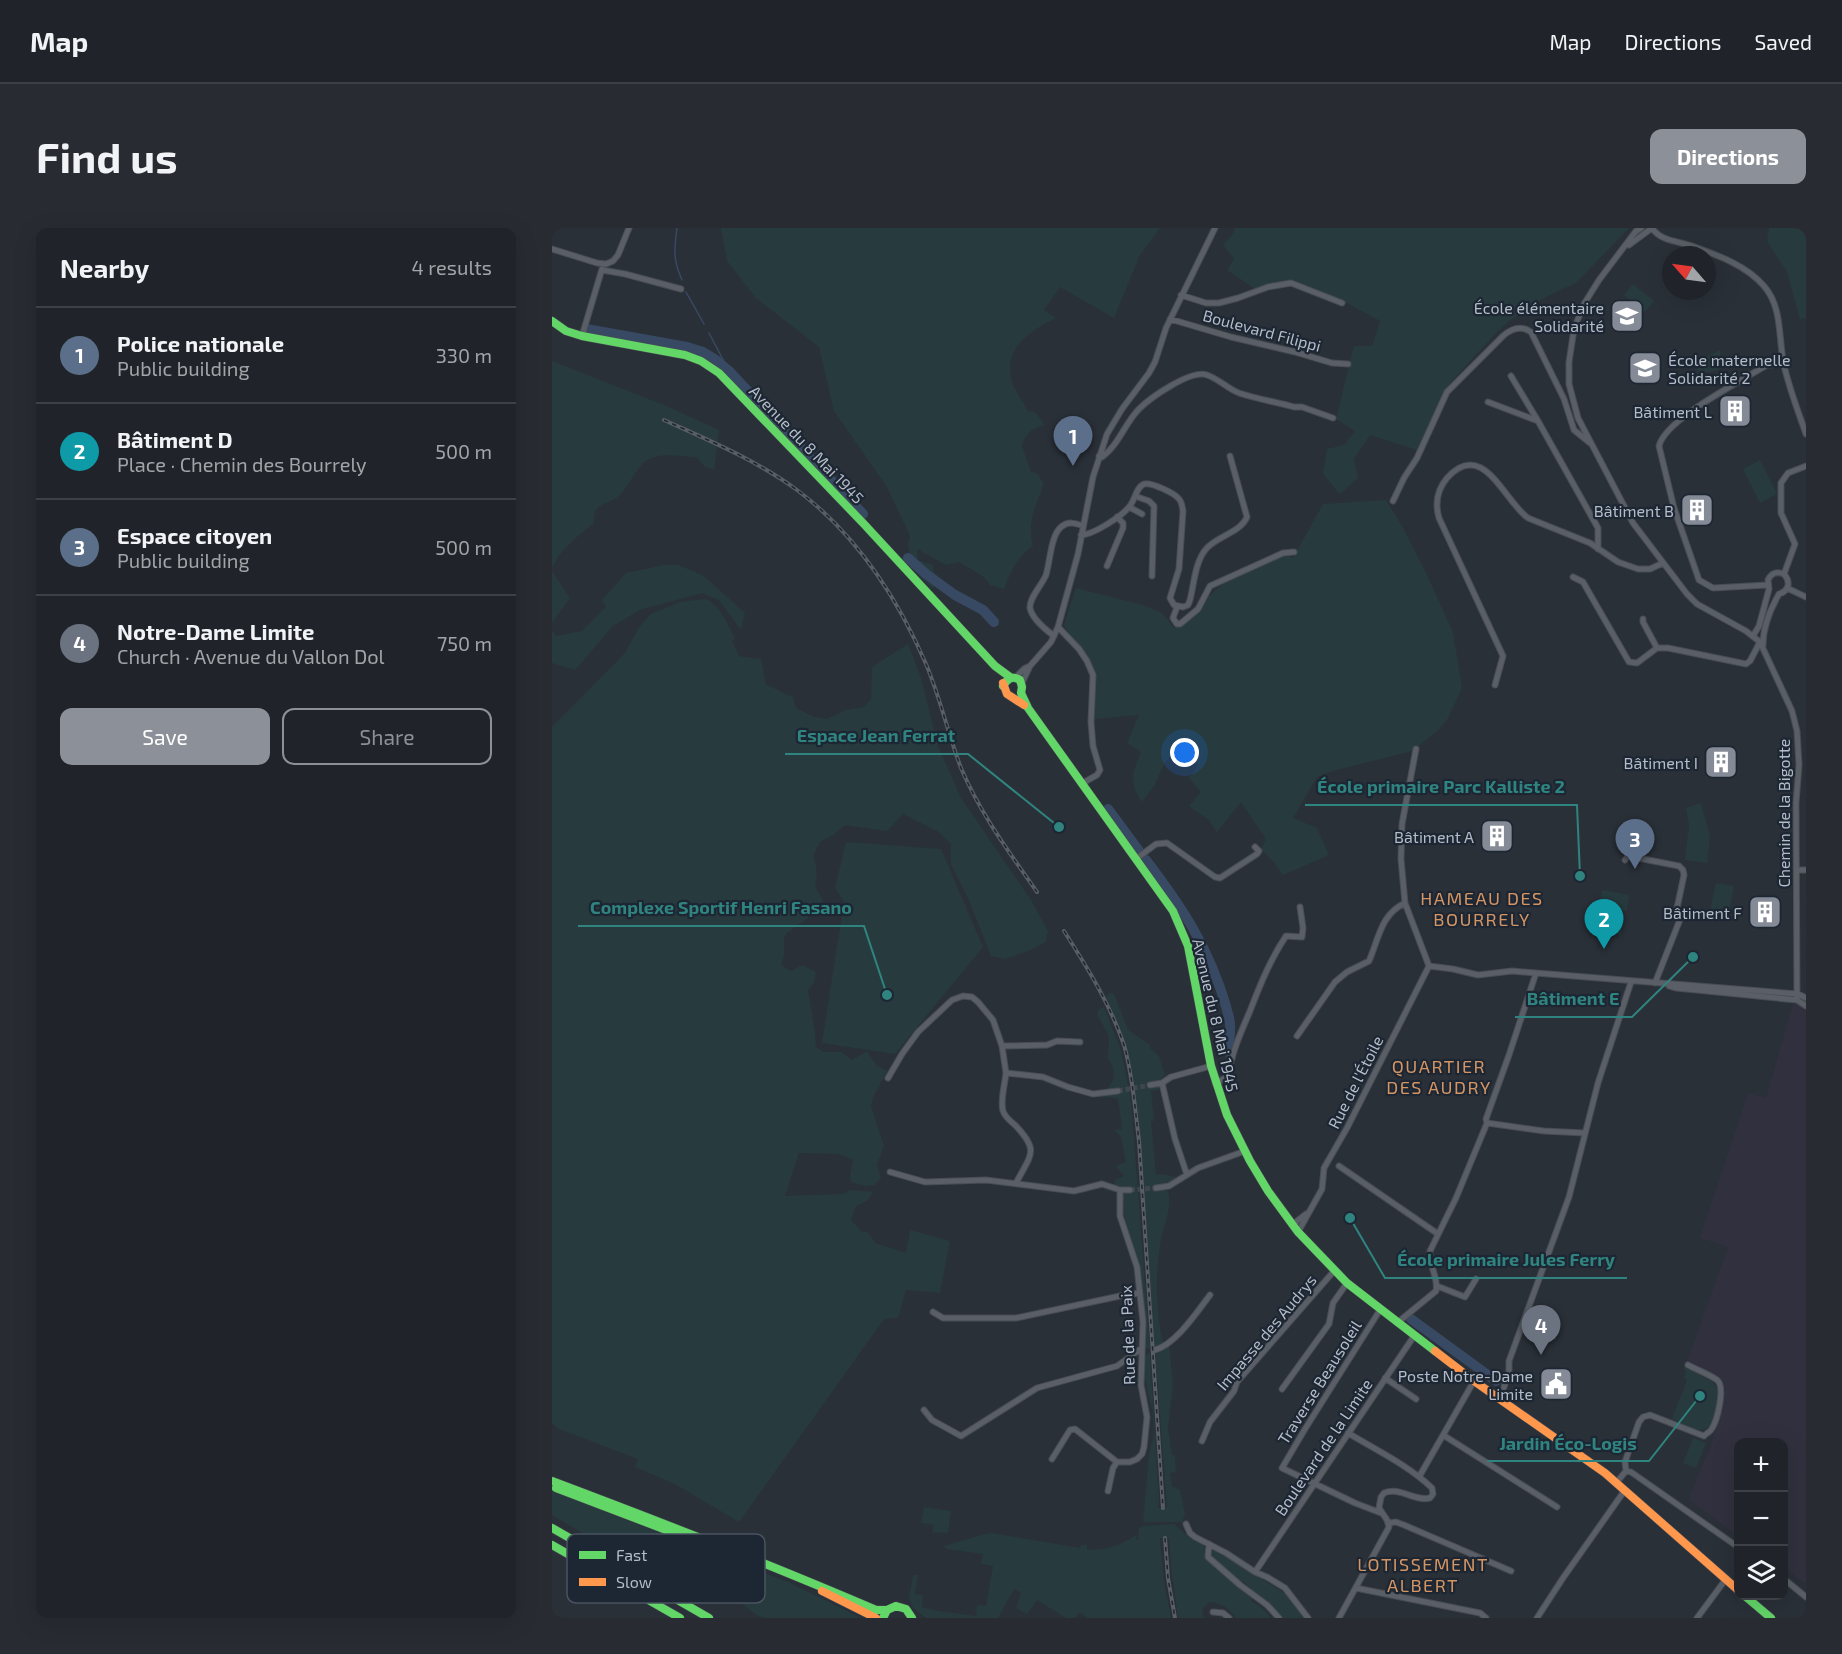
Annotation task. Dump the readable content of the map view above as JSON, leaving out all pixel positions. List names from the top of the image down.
{
  "streets": {
    "main road": ["Avenue du 8 Mai 1945"],
    "street": [
      "Boulevard Filippi",
      "Chemin de la Bigotte",
      "Rue de l'Étoile",
      "Impasse des Audrys",
      "Rue de la Paix",
      "Traverse Beausoleil",
      "Boulevard de la Limite"
    ]
  },
  "crossings": [
    ["Avenue du 8 Mai 1945", "Rue de l'Étoile"],
    ["Avenue du 8 Mai 1945", "Impasse des Audrys"],
    ["Avenue du 8 Mai 1945", "Traverse Beausoleil"],
    ["Avenue du 8 Mai 1945", "Boulevard de la Limite"],
    ["Traverse Beausoleil", "Boulevard de la Limite"]
  ],
  "districts": ["HAMEAU DES BOURRELY", "QUARTIER DES AUDRY", "LOTISSEMENT ALBERT"],
  "places": {
    "school or university": ["École élémentaire Solidarité", "École maternelle Solidarité 2"],
    "building": [
      "Bâtiment L",
      "Bâtiment B",
      "Bâtiment I",
      "Bâtiment A",
      "Bâtiment F"
    ],
    "other": [
      "Espace Jean Ferrat",
      "École primaire Parc Kalliste 2",
      "Bâtiment E",
      "Complexe Sportif Henri Fasano",
      "École primaire Jules Ferry",
      "Jardin Éco-Logis"
    ],
    "public building": ["Poste Notre-Dame Limite"]
  },
  "legend": ["Fast", "Slow"],
  "north": "top left",
  "page": {
    "header": "Map",
    "nav": ["Map", "Directions", "Saved"],
    "buttons": [
      "Directions",
      ["Save", "Share"]
    ],
    "title": "Find us",
    "heading": ["Nearby", "4 results"],
    "list": [
      {
        "mark": "1",
        "name": "Police nationale",
        "note": "Public building",
        "value": "330 m"
      },
      {
        "mark": "2",
        "name": "Bâtiment D",
        "note": "Place · Chemin des Bourrely",
        "value": "500 m"
      },
      {
        "mark": "3",
        "name": "Espace citoyen",
        "note": "Public building",
        "value": "500 m"
      },
      {
        "mark": "4",
        "name": "Notre-Dame Limite",
        "note": "Church · Avenue du Vallon Dol",
        "value": "750 m"
      }
    ],
    "pins": [
      "1",
      "3",
      "2",
      "4"
    ],
    "map_buttons": ["+", "−"]
  }
}
